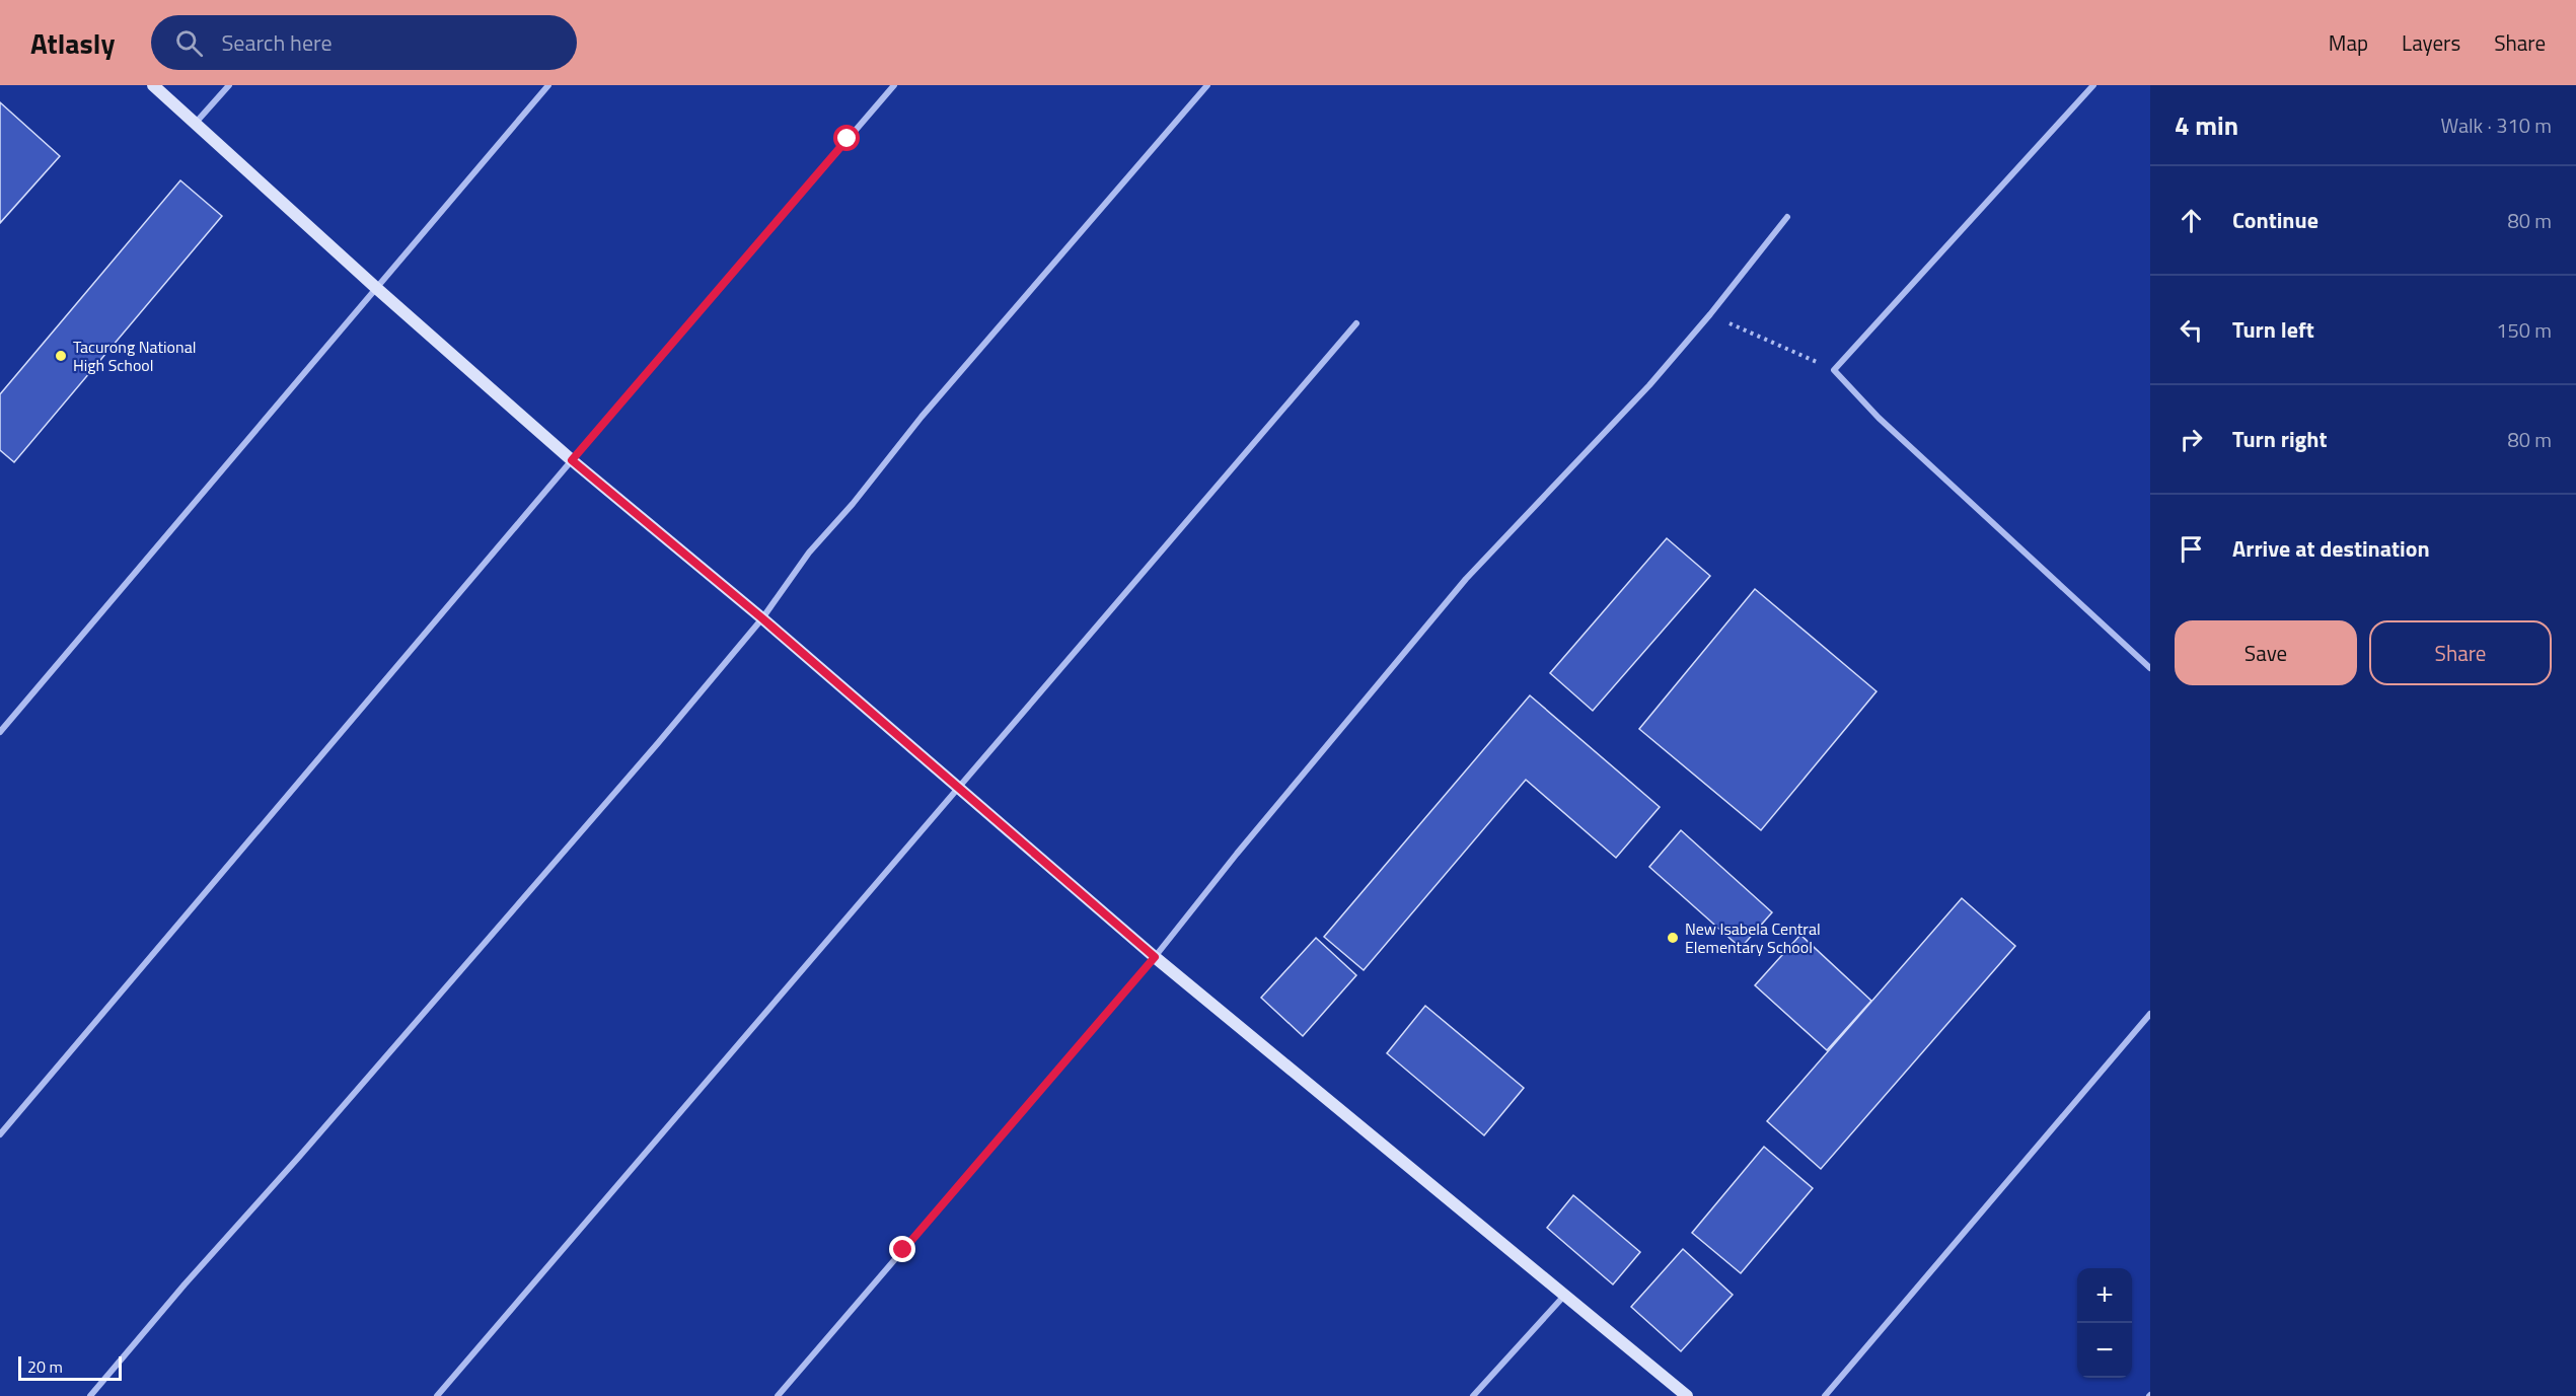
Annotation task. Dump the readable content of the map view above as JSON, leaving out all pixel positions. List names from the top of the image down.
{
  "places": ["Tacurong National High School", "New Isabela Central Elementary School"],
  "scale_bar": "20 m",
  "page": {
    "header": "Atlasly",
    "search": "Search here",
    "nav": ["Map", "Layers", "Share"],
    "heading": ["4 min", "Walk · 310 m"],
    "list": [
      ["Continue", "80 m"],
      ["Turn left", "150 m"],
      ["Turn right", "80 m"],
      "Arrive at destination"
    ],
    "buttons": ["Save", "Share"],
    "map_buttons": ["+", "−"],
    "scale": "20 m"
  }
}
